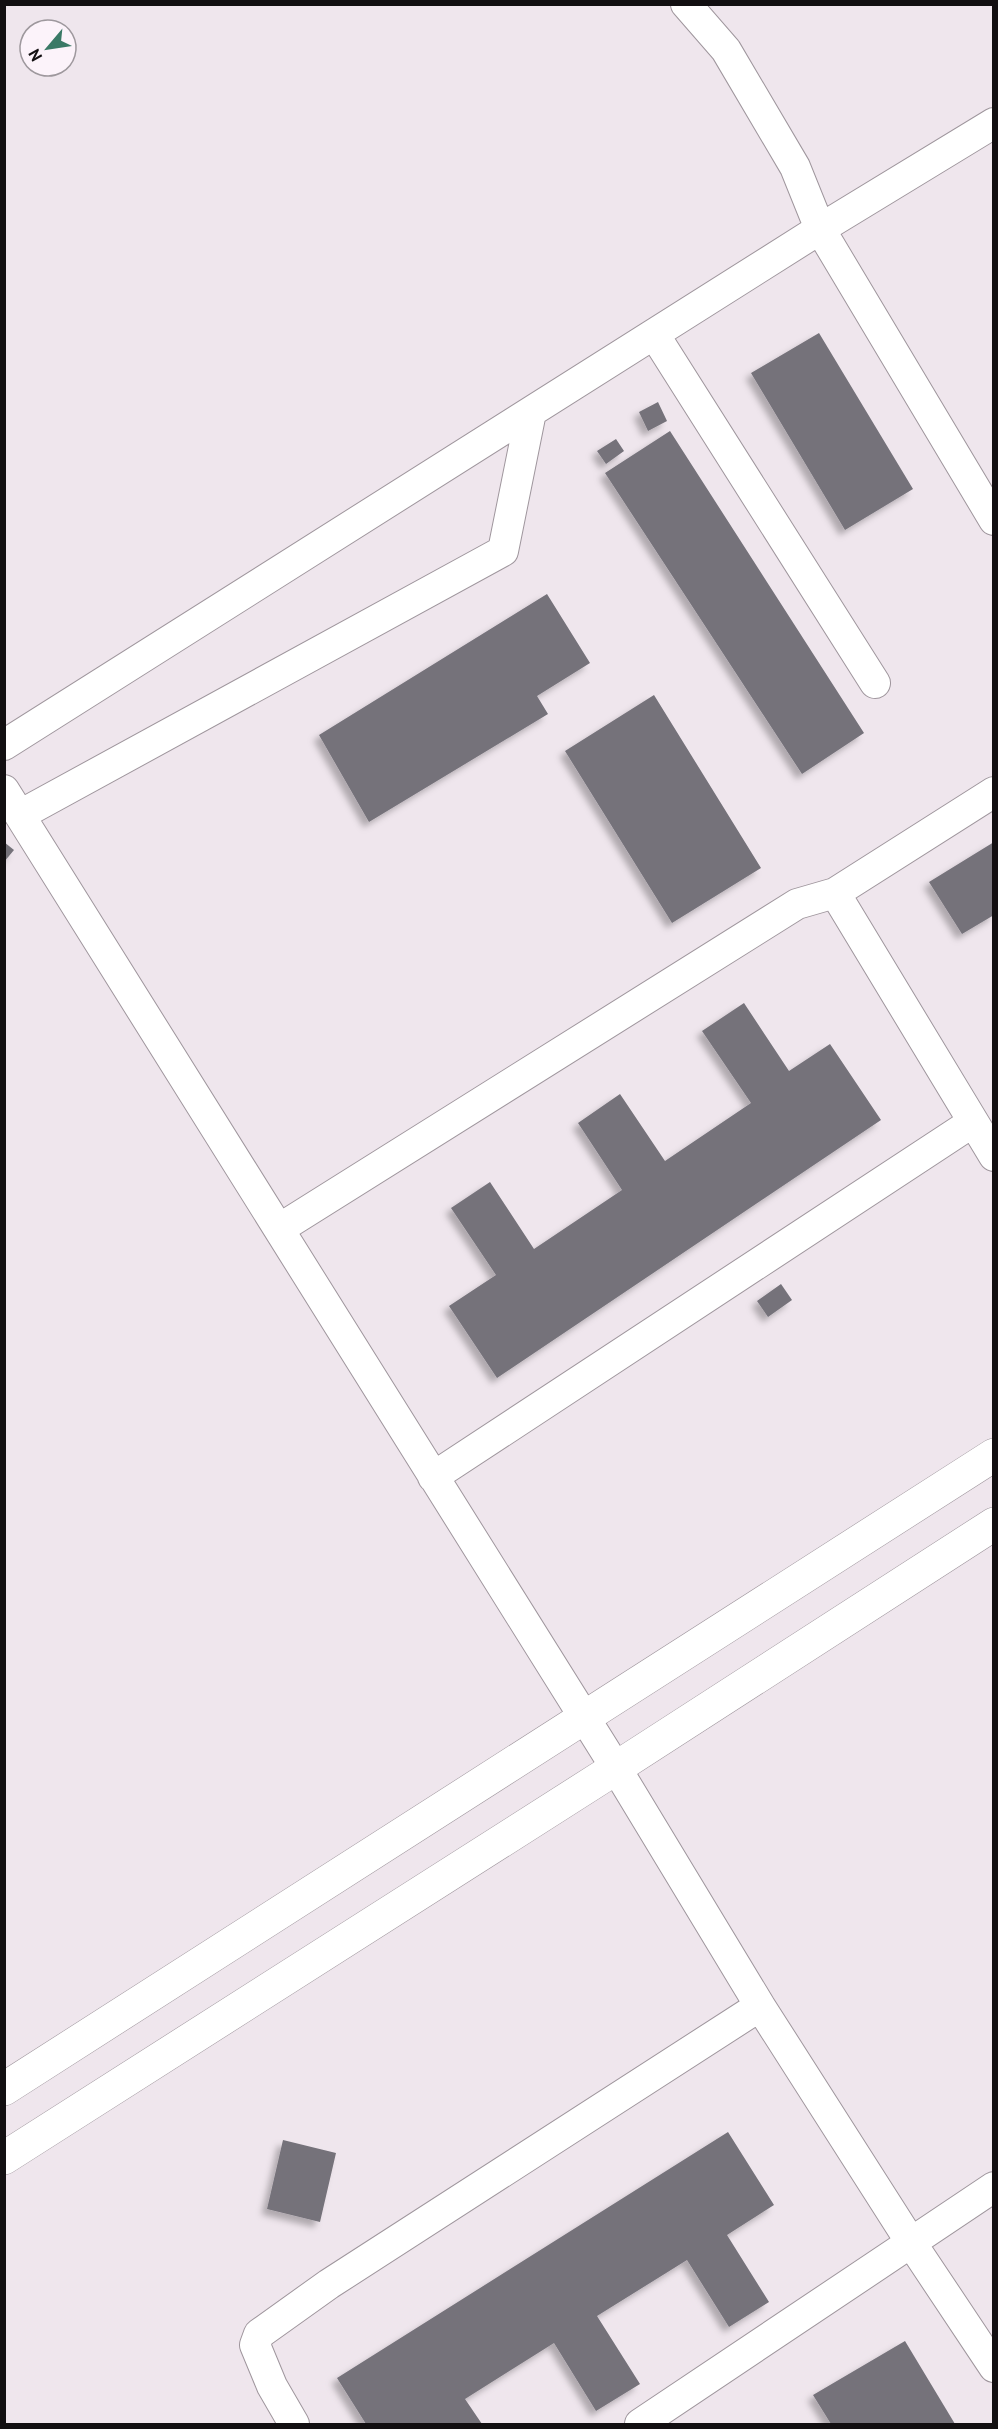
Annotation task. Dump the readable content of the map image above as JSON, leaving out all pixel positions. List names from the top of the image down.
{
  "north": "bottom left"
}
